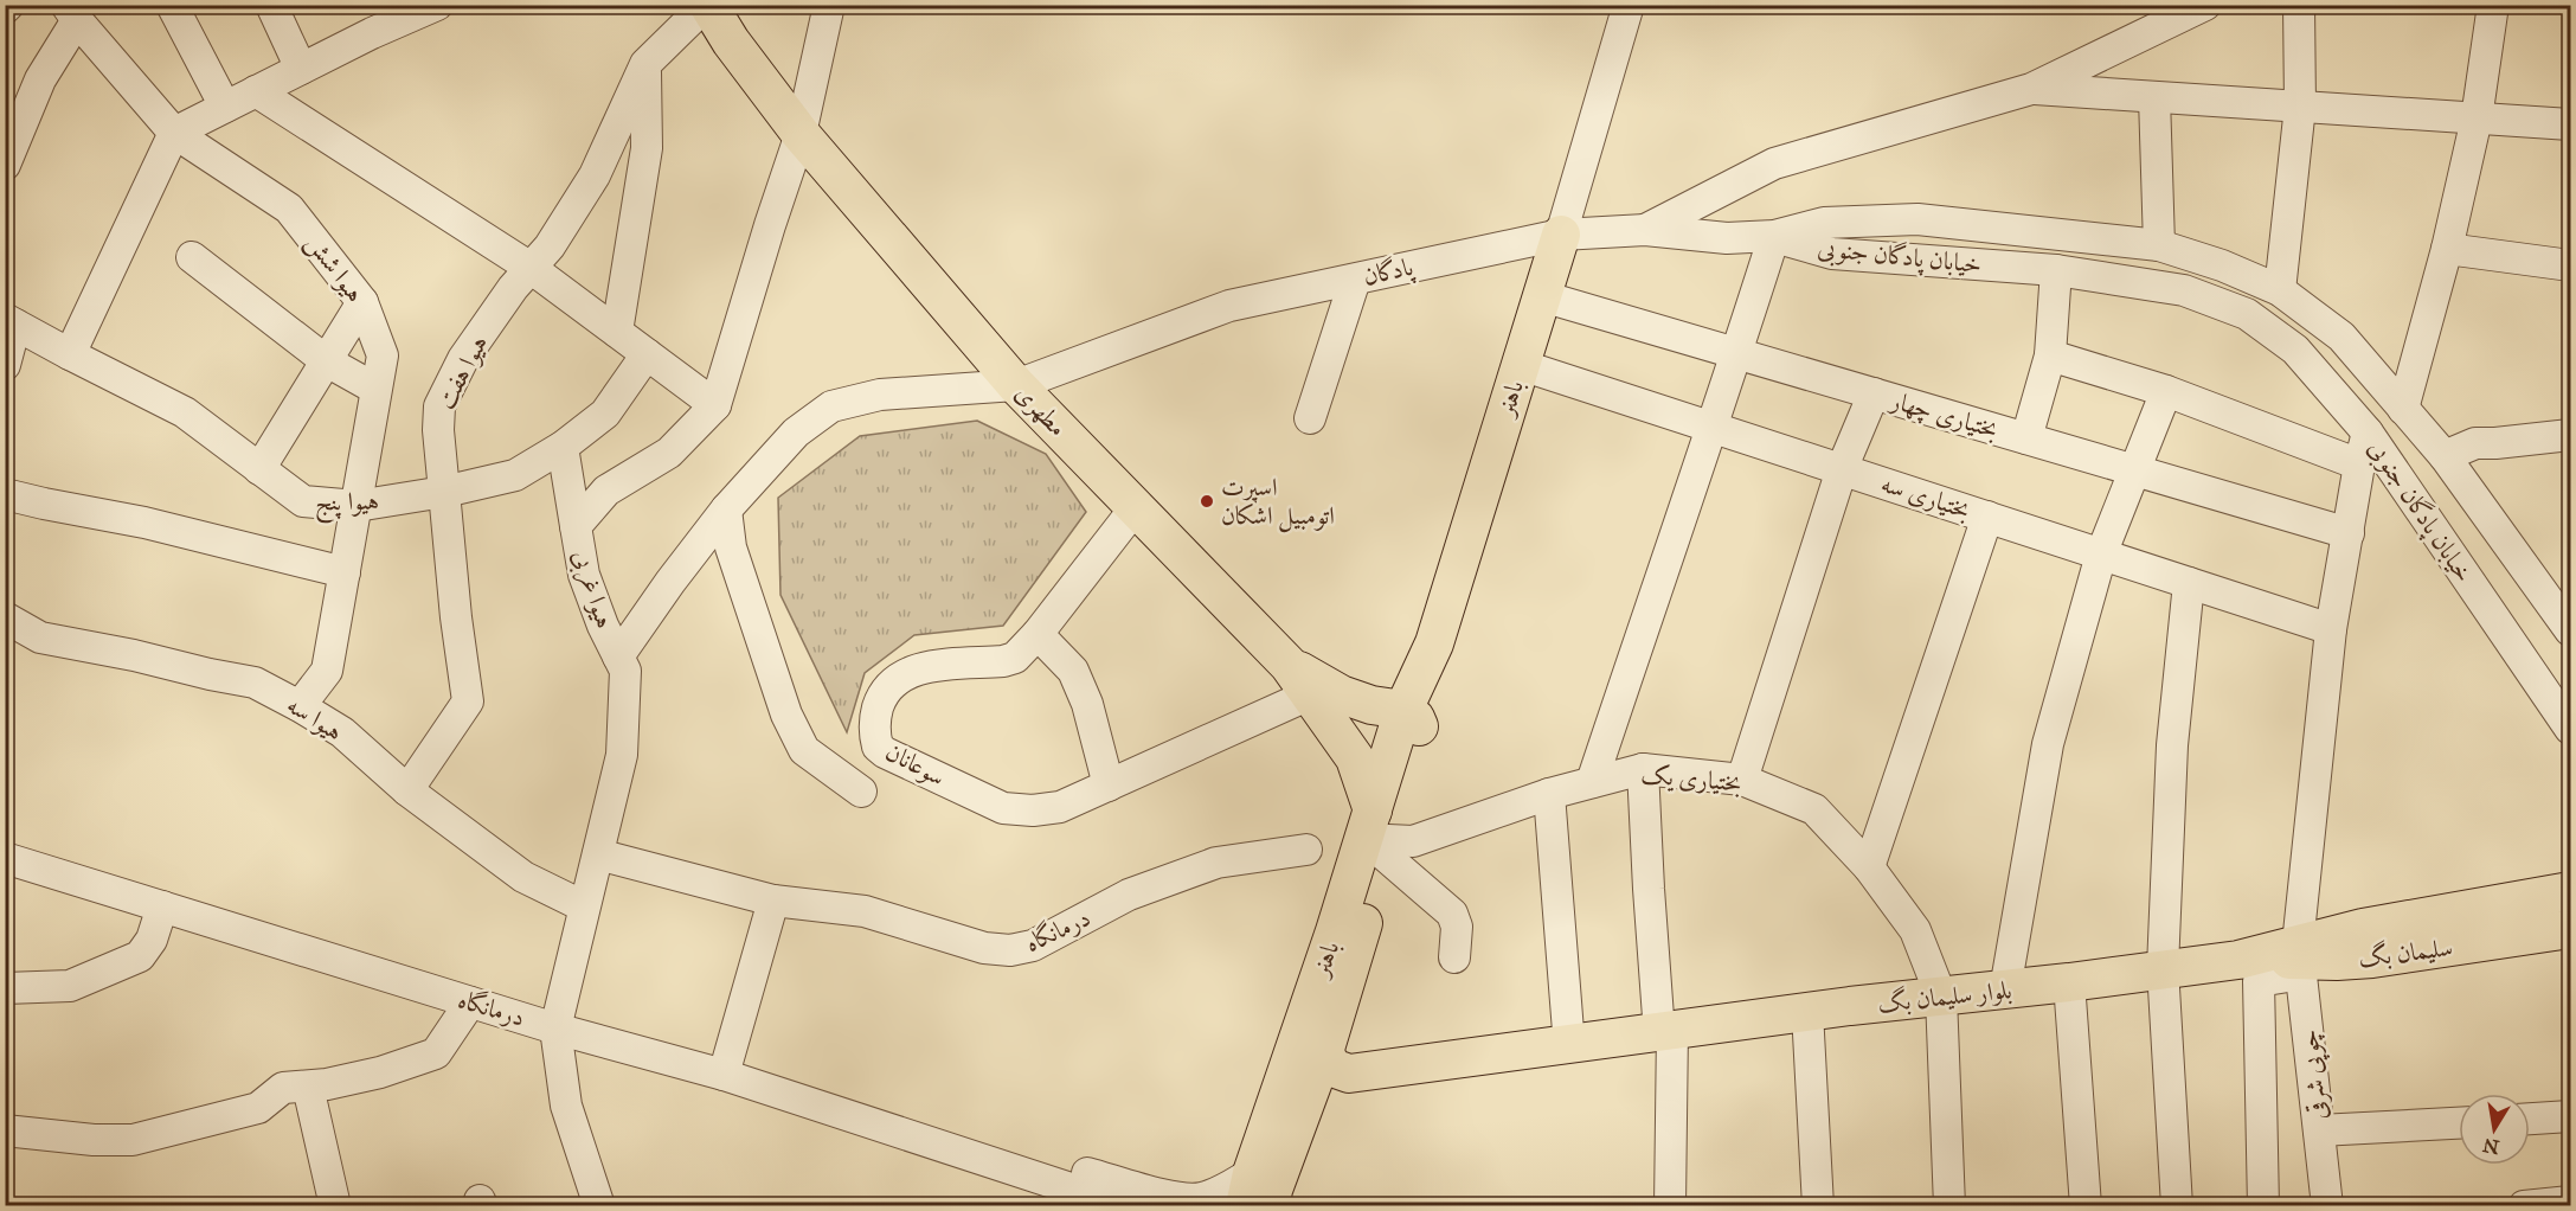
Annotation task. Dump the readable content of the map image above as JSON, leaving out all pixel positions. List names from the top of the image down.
{
  "streets": {
    "main road": [
      "باهنر",
      "مطهری",
      "سلیمان بگ",
      "بلوار سلیمان بگ"
    ],
    "street": [
      "خیابان پادگان جنوبی",
      "هیوا شش",
      "پادگان",
      "هیوا هفت",
      "بختیاری چهار",
      "بختیاری سه",
      "هیوا پنج",
      "هیوا غربی",
      "هیوا سه",
      "سوعانان",
      "بختیاری یک",
      "درمانگاه",
      "چوپی شرقی"
    ]
  },
  "crossings": [
    ["خیابان پادگان جنوبی", "پادگان"],
    ["خیابان پادگان جنوبی", "چوپی شرقی"],
    ["هیوا شش", "هیوا پنج"],
    ["هیوا شش", "هیوا سه"],
    ["پادگان", "باهنر"],
    ["پادگان", "مطهری"],
    ["پادگان", "هیوا غربی"],
    ["هیوا هفت", "مطهری"],
    ["هیوا هفت", "هیوا پنج"],
    ["هیوا هفت", "هیوا سه"],
    ["باهنر", "مطهری"],
    ["باهنر", "بختیاری چهار"],
    ["باهنر", "بختیاری سه"],
    ["باهنر", "بختیاری یک"],
    ["باهنر", "درمانگاه"],
    ["باهنر", "بلوار سلیمان بگ"],
    ["مطهری", "هیوا غربی"],
    ["مطهری", "سوعانان"],
    ["مطهری", "بختیاری یک"],
    ["بختیاری چهار", "چوپی شرقی"],
    ["بختیاری سه", "چوپی شرقی"],
    ["هیوا غربی", "هیوا سه"],
    ["هیوا غربی", "درمانگاه"],
    ["بختیاری یک", "بلوار سلیمان بگ"],
    ["سلیمان بگ", "بلوار سلیمان بگ"],
    ["سلیمان بگ", "چوپی شرقی"],
    ["بلوار سلیمان بگ", "چوپی شرقی"]
  ],
  "places": ["اسپرت اتومبیل اشکان"],
  "north": "bottom"
}
